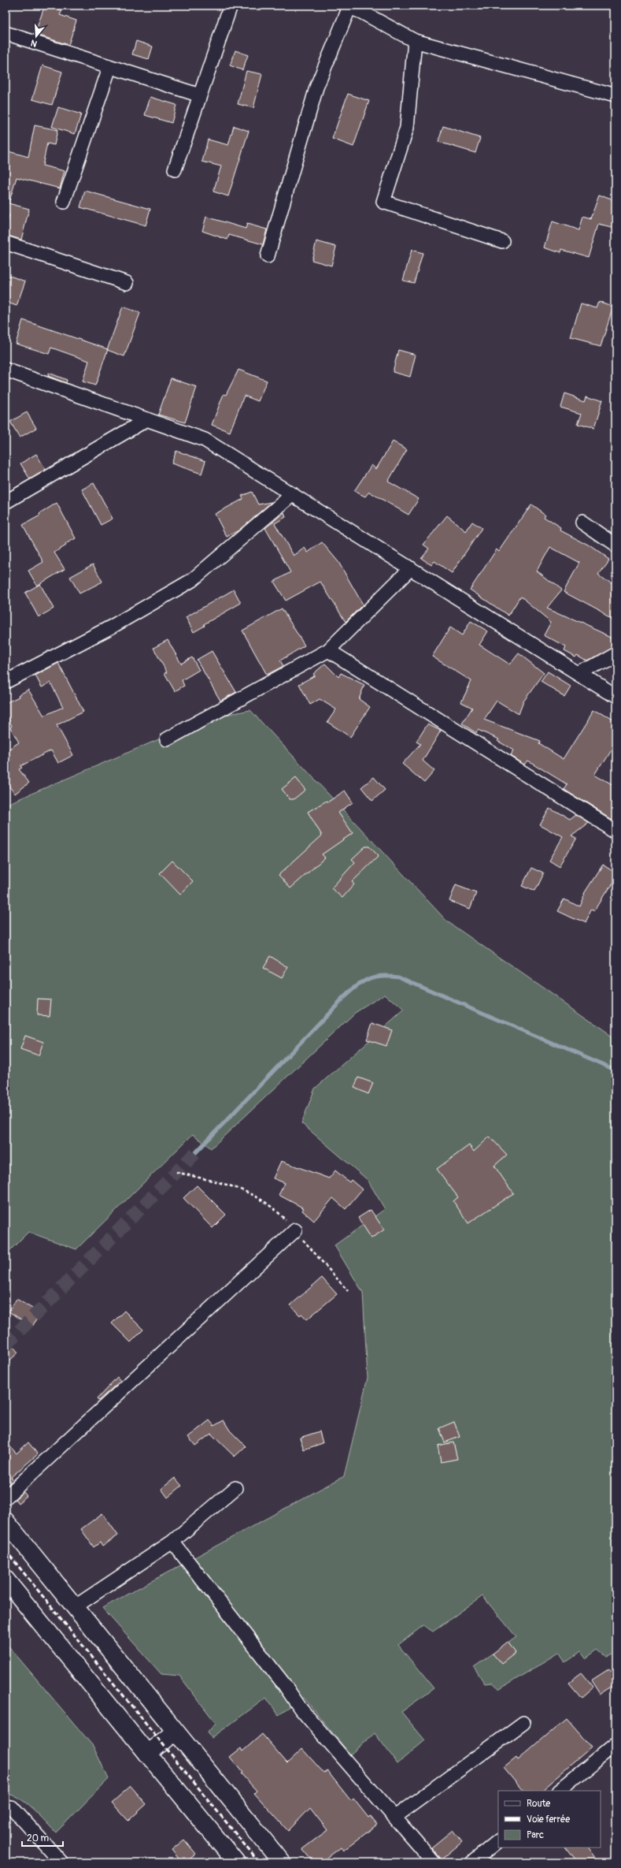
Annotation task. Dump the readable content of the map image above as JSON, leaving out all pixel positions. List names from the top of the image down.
{
  "legend": ["Route", "Voie ferrée", "Parc"],
  "scale_bar": "20 m",
  "north": "bottom"
}
